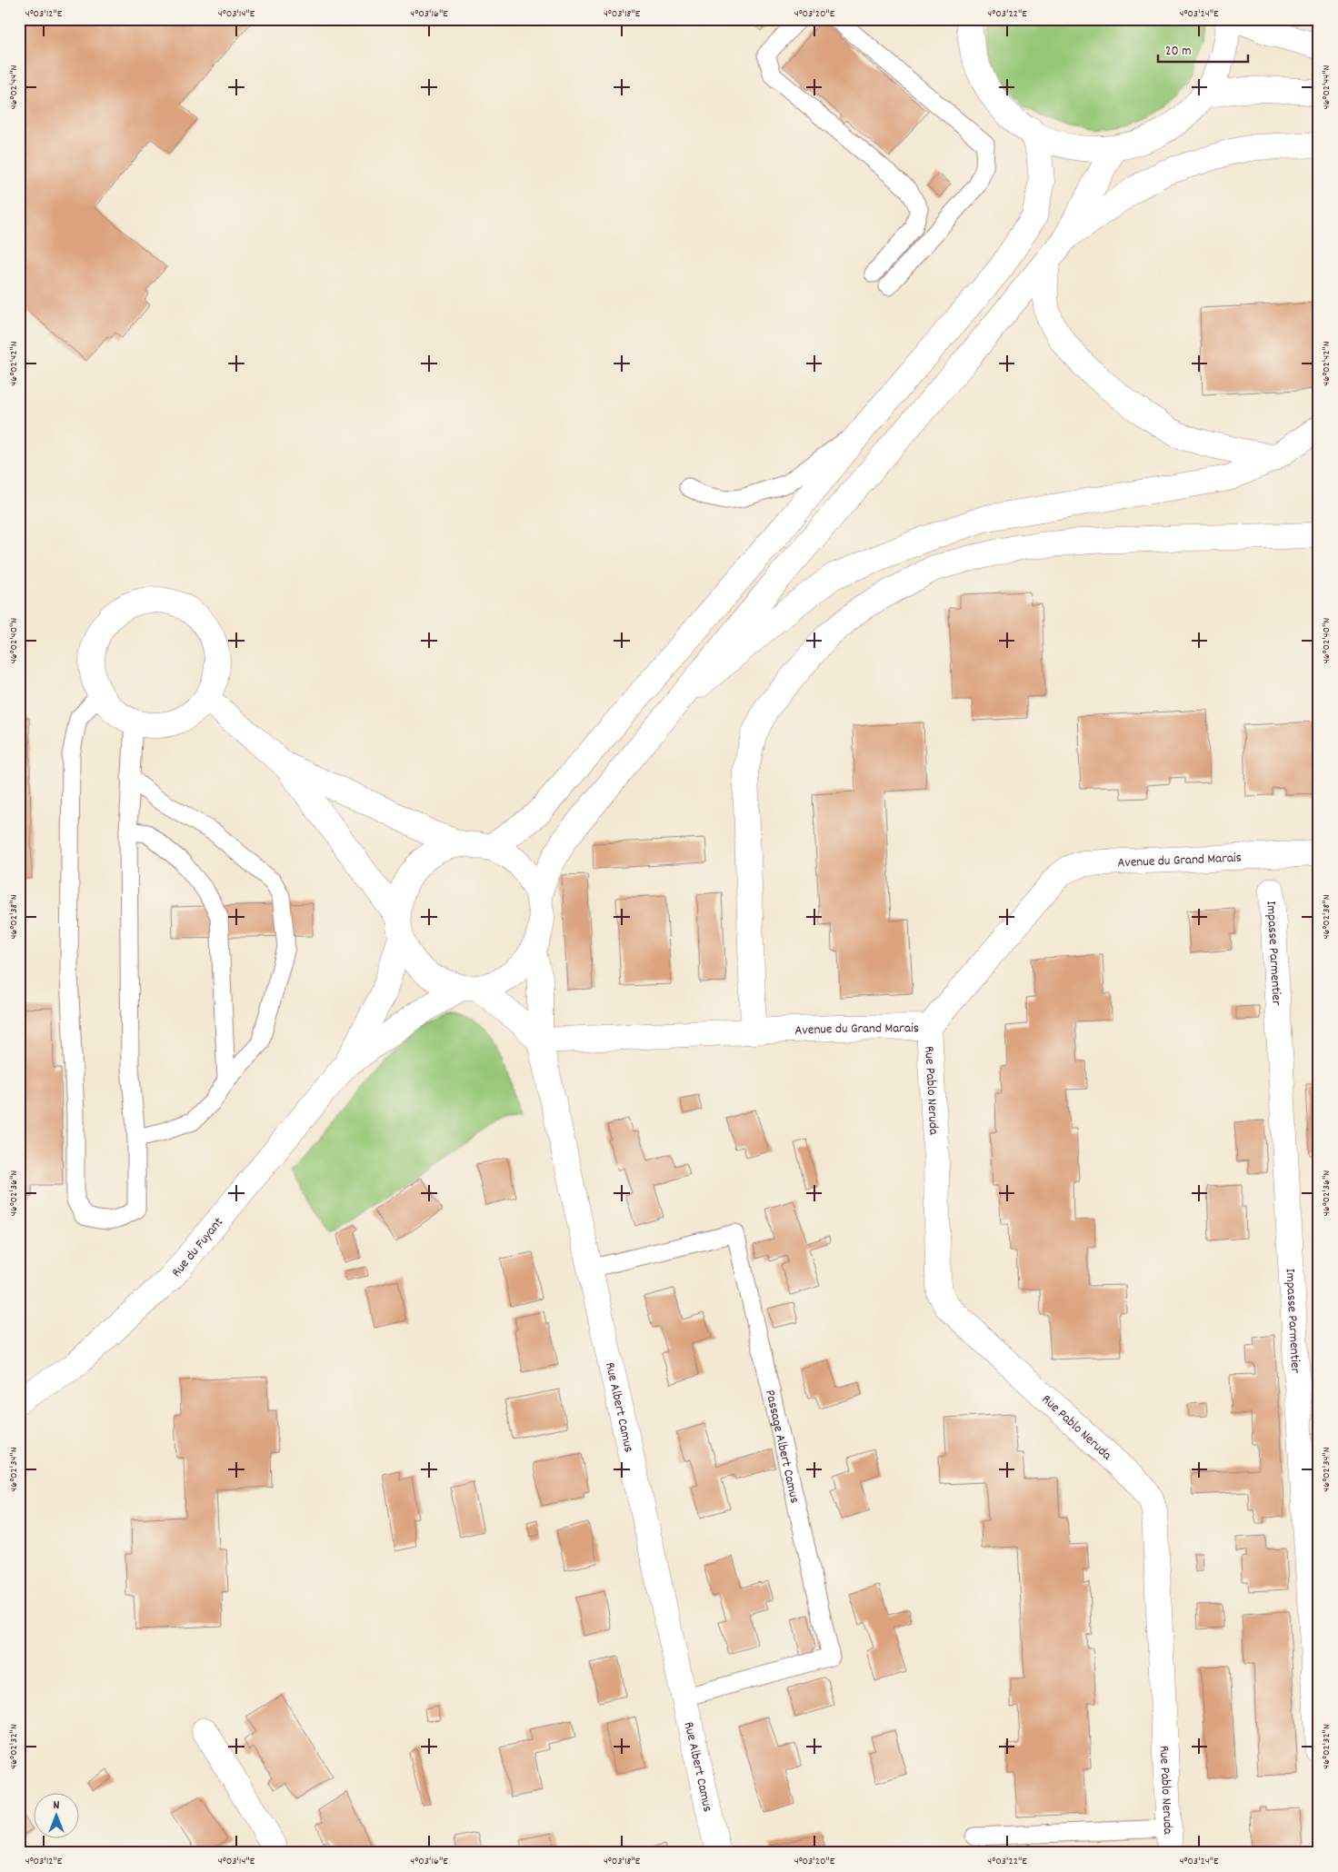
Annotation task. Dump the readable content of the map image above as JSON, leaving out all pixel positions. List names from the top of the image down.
{
  "streets": {
    "street": [
      "Avenue du Grand Marais",
      "Impasse Parmentier",
      "Rue Pablo Neruda",
      "Rue du Fuyant",
      "Rue Albert Camus"
    ],
    "lane": ["Passage Albert Camus"]
  },
  "crossings": [
    ["Avenue du Grand Marais", "Rue Pablo Neruda"],
    ["Avenue du Grand Marais", "Rue Albert Camus"],
    ["Rue du Fuyant", "Rue Albert Camus"],
    ["Rue Albert Camus", "Passage Albert Camus"]
  ],
  "scale_bar": "20 m",
  "north": "top",
  "coordinates": [
    "4°03'12\"E",
    "4°03'14\"E",
    "4°03'16\"E",
    "4°03'18\"E",
    "4°03'20\"E",
    "4°03'22\"E",
    "4°03'24\"E",
    "46°02'44\"N",
    "46°02'42\"N",
    "46°02'40\"N",
    "46°02'38\"N",
    "46°02'36\"N",
    "46°02'34\"N",
    "46°02'32\"N"
  ]
}
